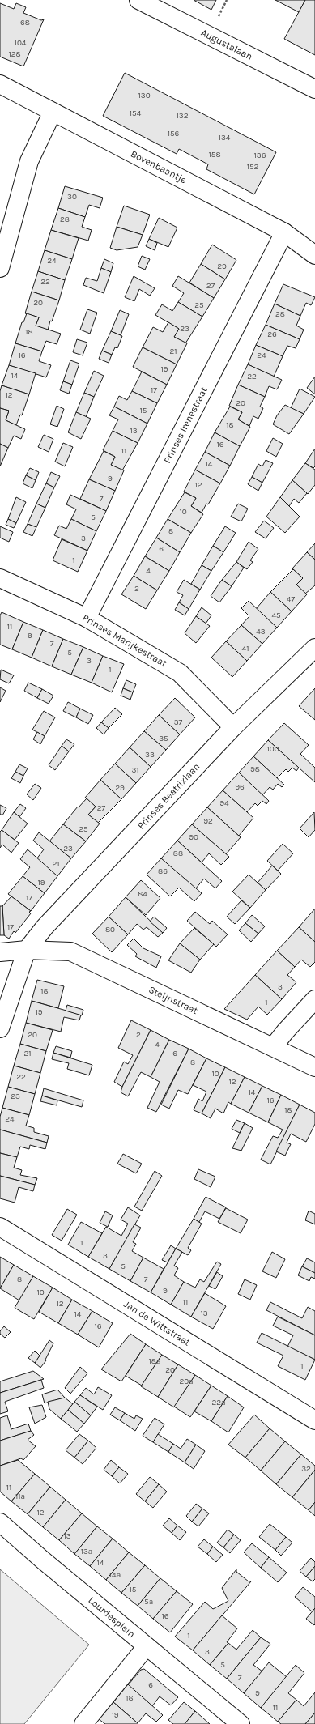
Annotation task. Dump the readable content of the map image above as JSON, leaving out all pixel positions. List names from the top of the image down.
{
  "streets": {
    "street": [
      "Augustalaan",
      "Bovenbaantje",
      "Prinses Irenestraat",
      "Prinses Marijkestraat",
      "Prinses Beatrixlaan",
      "Steijnstraat",
      "Jan de Wittstraat",
      "Lourdesplein"
    ]
  },
  "crossings": [
    ["Bovenbaantje", "Prinses Irenestraat"],
    ["Prinses Irenestraat", "Prinses Marijkestraat"],
    ["Prinses Marijkestraat", "Prinses Beatrixlaan"],
    ["Prinses Beatrixlaan", "Steijnstraat"]
  ],
  "house_numbers": [
    "68",
    "104",
    "128",
    "130",
    "154",
    "132",
    "156",
    "134",
    "158",
    "136",
    "152",
    "30",
    "28",
    "24",
    "29",
    "22",
    "27",
    "20",
    "25",
    "28",
    "23",
    "18",
    "26",
    "21",
    "16",
    "24",
    "19",
    "14",
    "22",
    "17",
    "12",
    "20",
    "15",
    "18",
    "13",
    "16",
    "11",
    "14",
    "9",
    "12",
    "7",
    "10",
    "5",
    "8",
    "3",
    "6",
    "1",
    "4",
    "2",
    "47",
    "45",
    "11",
    "43",
    "9",
    "7",
    "41",
    "5",
    "3",
    "1",
    "37",
    "35",
    "100",
    "33",
    "98",
    "31",
    "96",
    "29",
    "94",
    "27",
    "92",
    "25",
    "90",
    "23",
    "88",
    "21",
    "86",
    "19",
    "84",
    "17",
    "17",
    "80",
    "3",
    "18",
    "1",
    "19",
    "20",
    "2",
    "4",
    "21",
    "6",
    "8",
    "10",
    "22",
    "12",
    "14",
    "23",
    "16",
    "18",
    "24",
    "1",
    "3",
    "5",
    "8",
    "7",
    "9",
    "10",
    "11",
    "12",
    "13",
    "14",
    "16",
    "18a",
    "1",
    "20",
    "20a",
    "22a",
    "32",
    "11",
    "11a",
    "12",
    "13",
    "13a",
    "14",
    "14a",
    "15",
    "15a",
    "16",
    "1",
    "3",
    "5",
    "7",
    "6",
    "9",
    "18",
    "11",
    "19"
  ]
}
